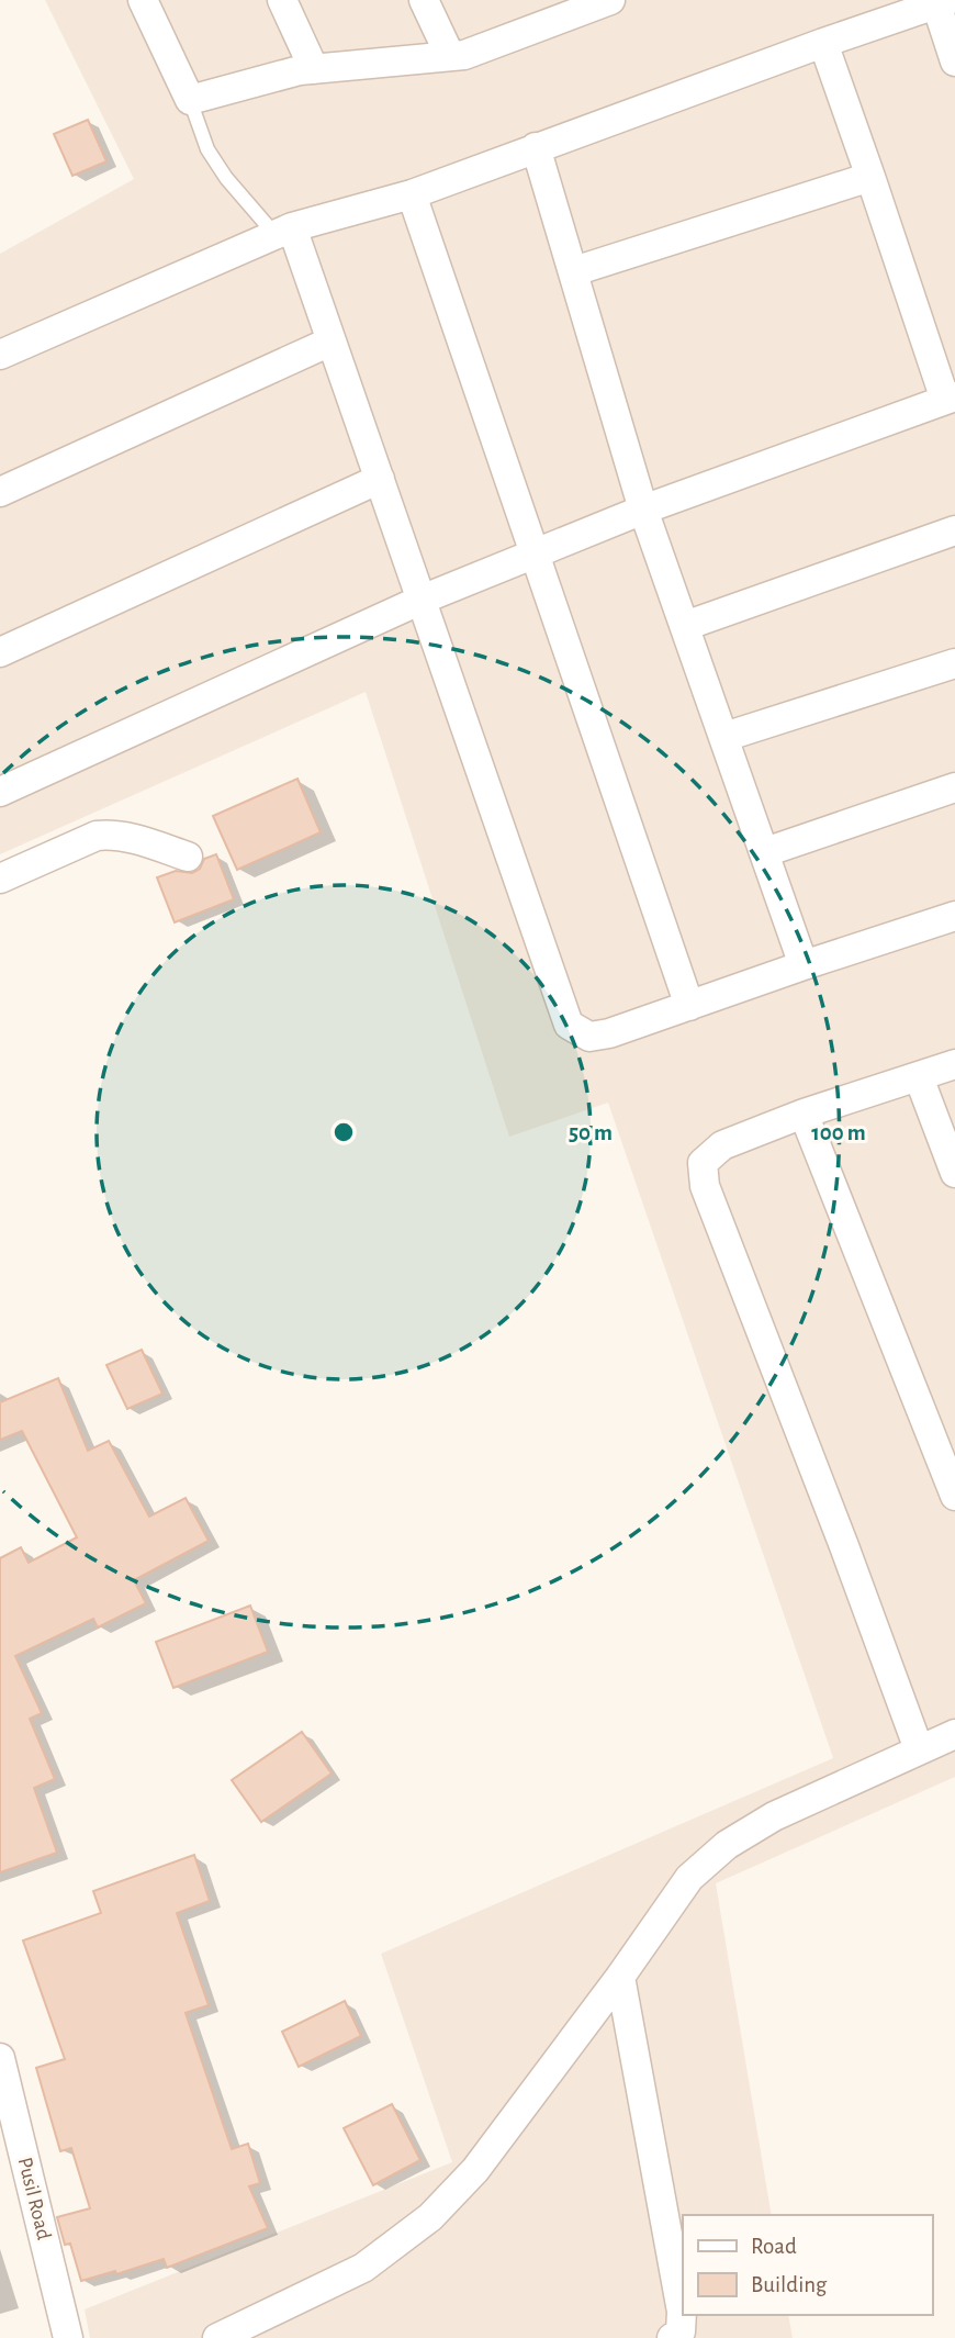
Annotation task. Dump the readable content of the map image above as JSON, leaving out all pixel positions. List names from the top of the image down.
{
  "streets": {
    "street": ["Pusil Road"]
  },
  "legend": ["Road", "Building"],
  "rings": ["50 m", "100 m"]
}
